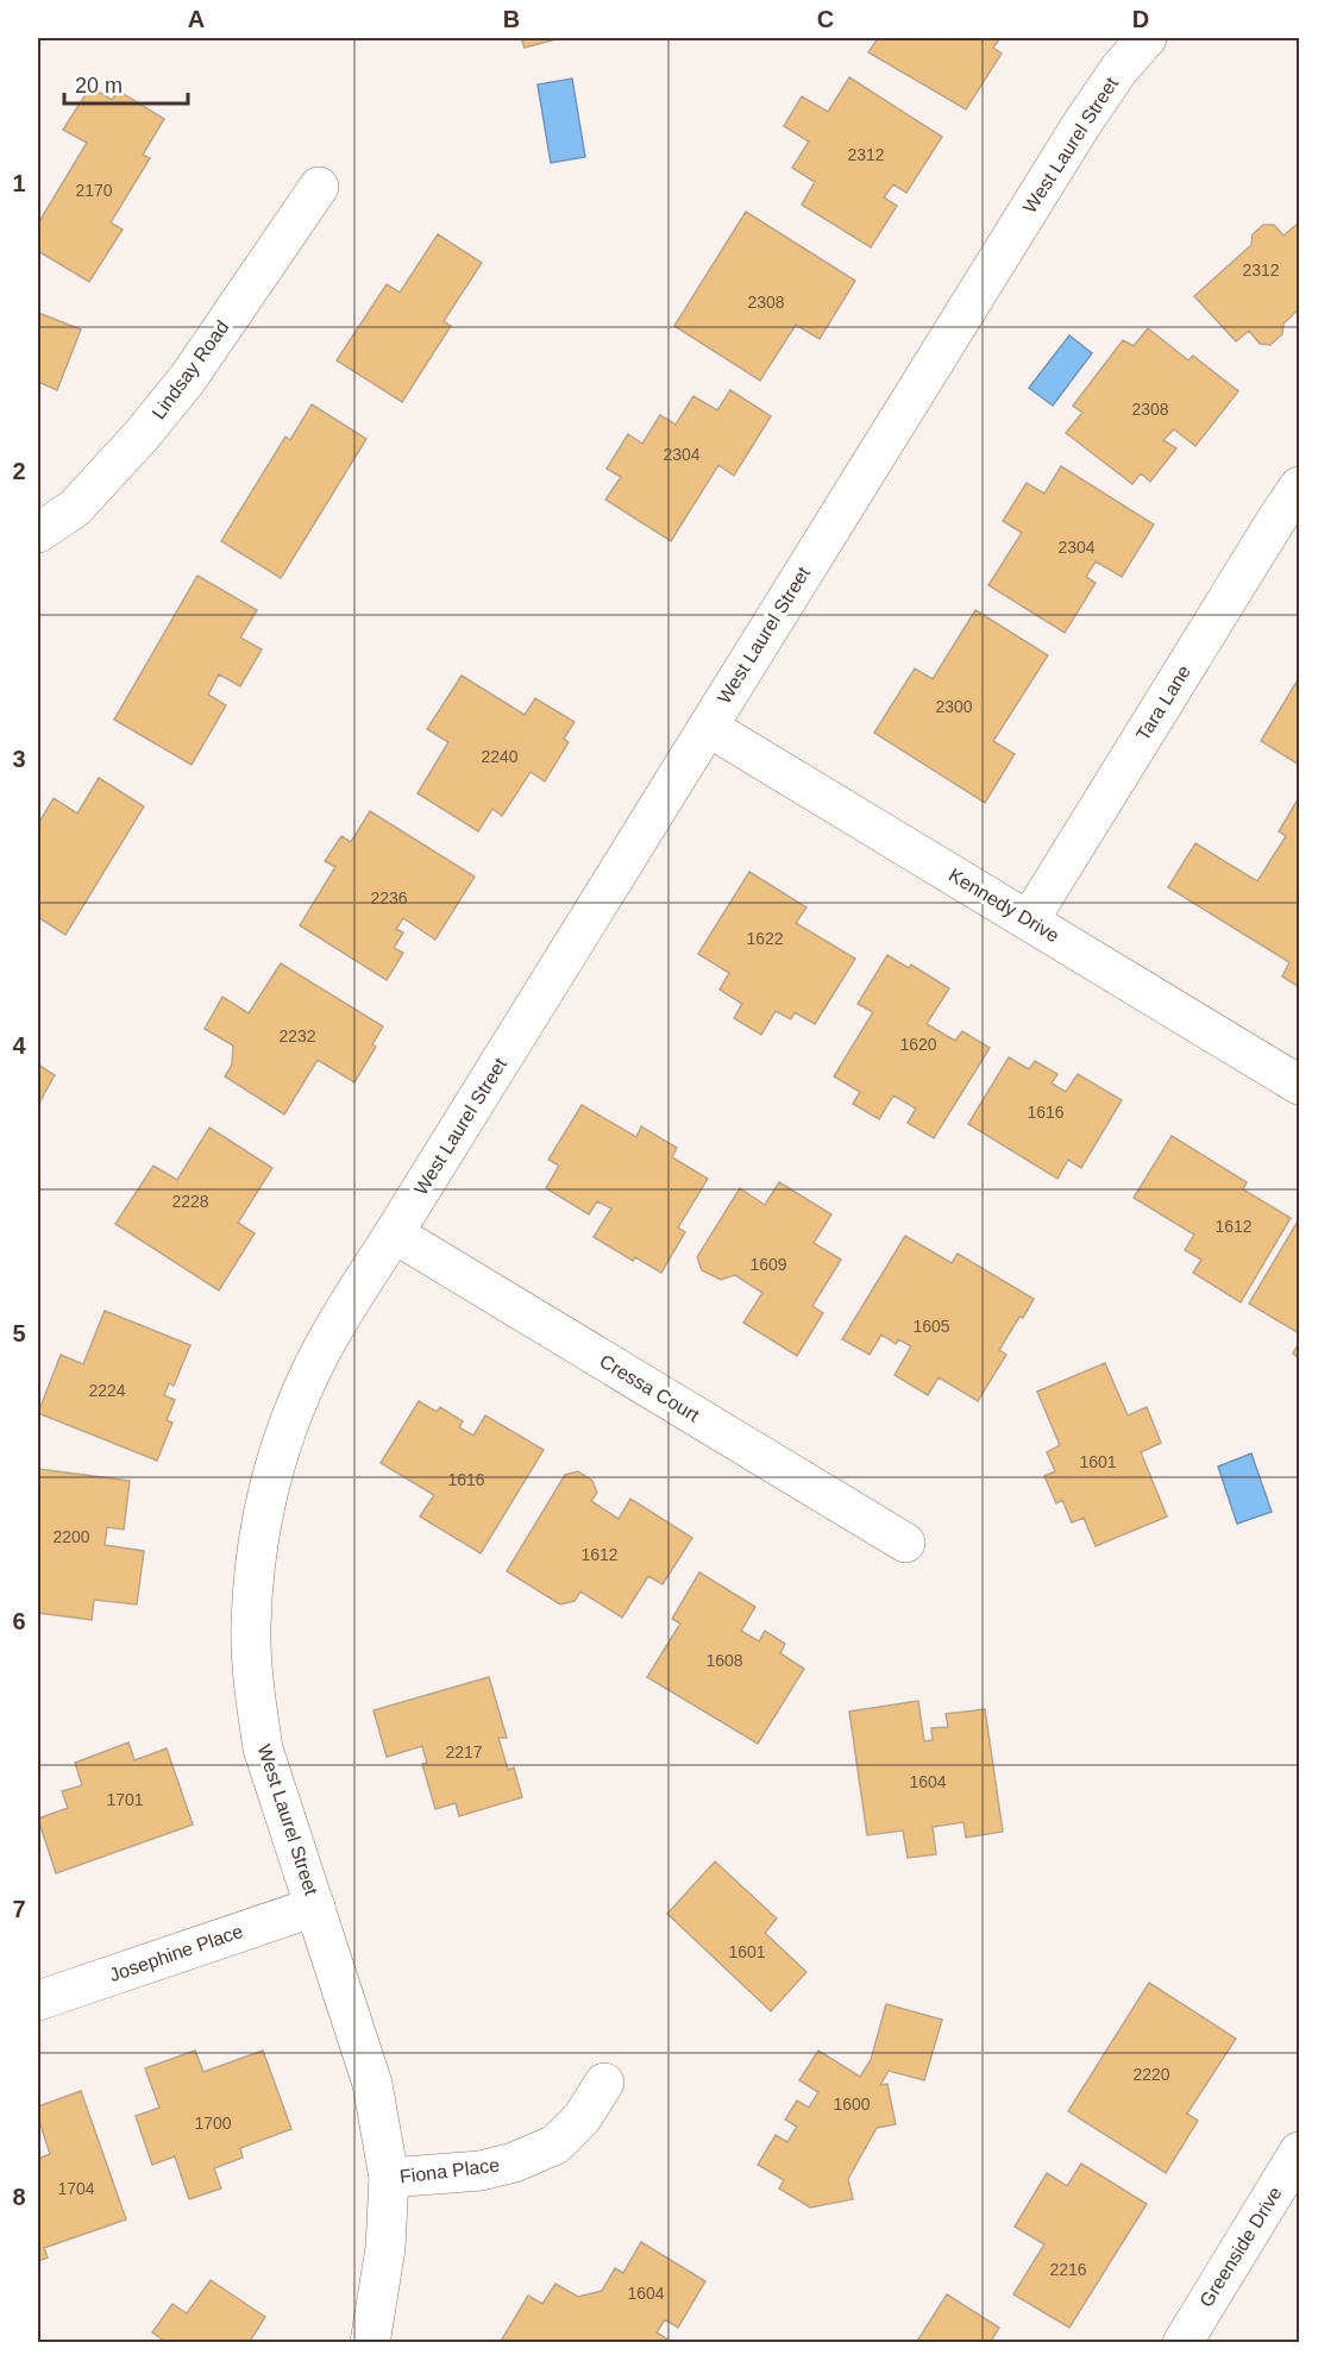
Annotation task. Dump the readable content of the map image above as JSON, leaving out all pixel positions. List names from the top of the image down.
{
  "streets": {
    "street": [
      "West Laurel Street",
      "Lindsay Road",
      "Tara Lane",
      "Kennedy Drive",
      "Cressa Court",
      "Josephine Place",
      "Fiona Place",
      "Greenside Drive"
    ]
  },
  "crossings": [
    ["West Laurel Street", "Kennedy Drive"],
    ["West Laurel Street", "Cressa Court"],
    ["West Laurel Street", "Josephine Place"],
    ["West Laurel Street", "Fiona Place"],
    ["Tara Lane", "Kennedy Drive"]
  ],
  "house_numbers": [
    "2312",
    "2170",
    "2312",
    "2308",
    "2308",
    "2304",
    "2304",
    "2300",
    "2240",
    "2236",
    "1622",
    "2232",
    "1620",
    "1616",
    "2228",
    "1612",
    "1609",
    "1605",
    "2224",
    "1601",
    "1616",
    "2200",
    "1612",
    "1608",
    "2217",
    "1604",
    "1701",
    "1601",
    "2220",
    "1600",
    "1700",
    "1704",
    "2216",
    "1604"
  ],
  "scale_bar": "20 m",
  "grid": {
    "columns": [
      "A",
      "B",
      "C",
      "D"
    ],
    "rows": [
      "1",
      "2",
      "3",
      "4",
      "5",
      "6",
      "7",
      "8"
    ]
  }
}
